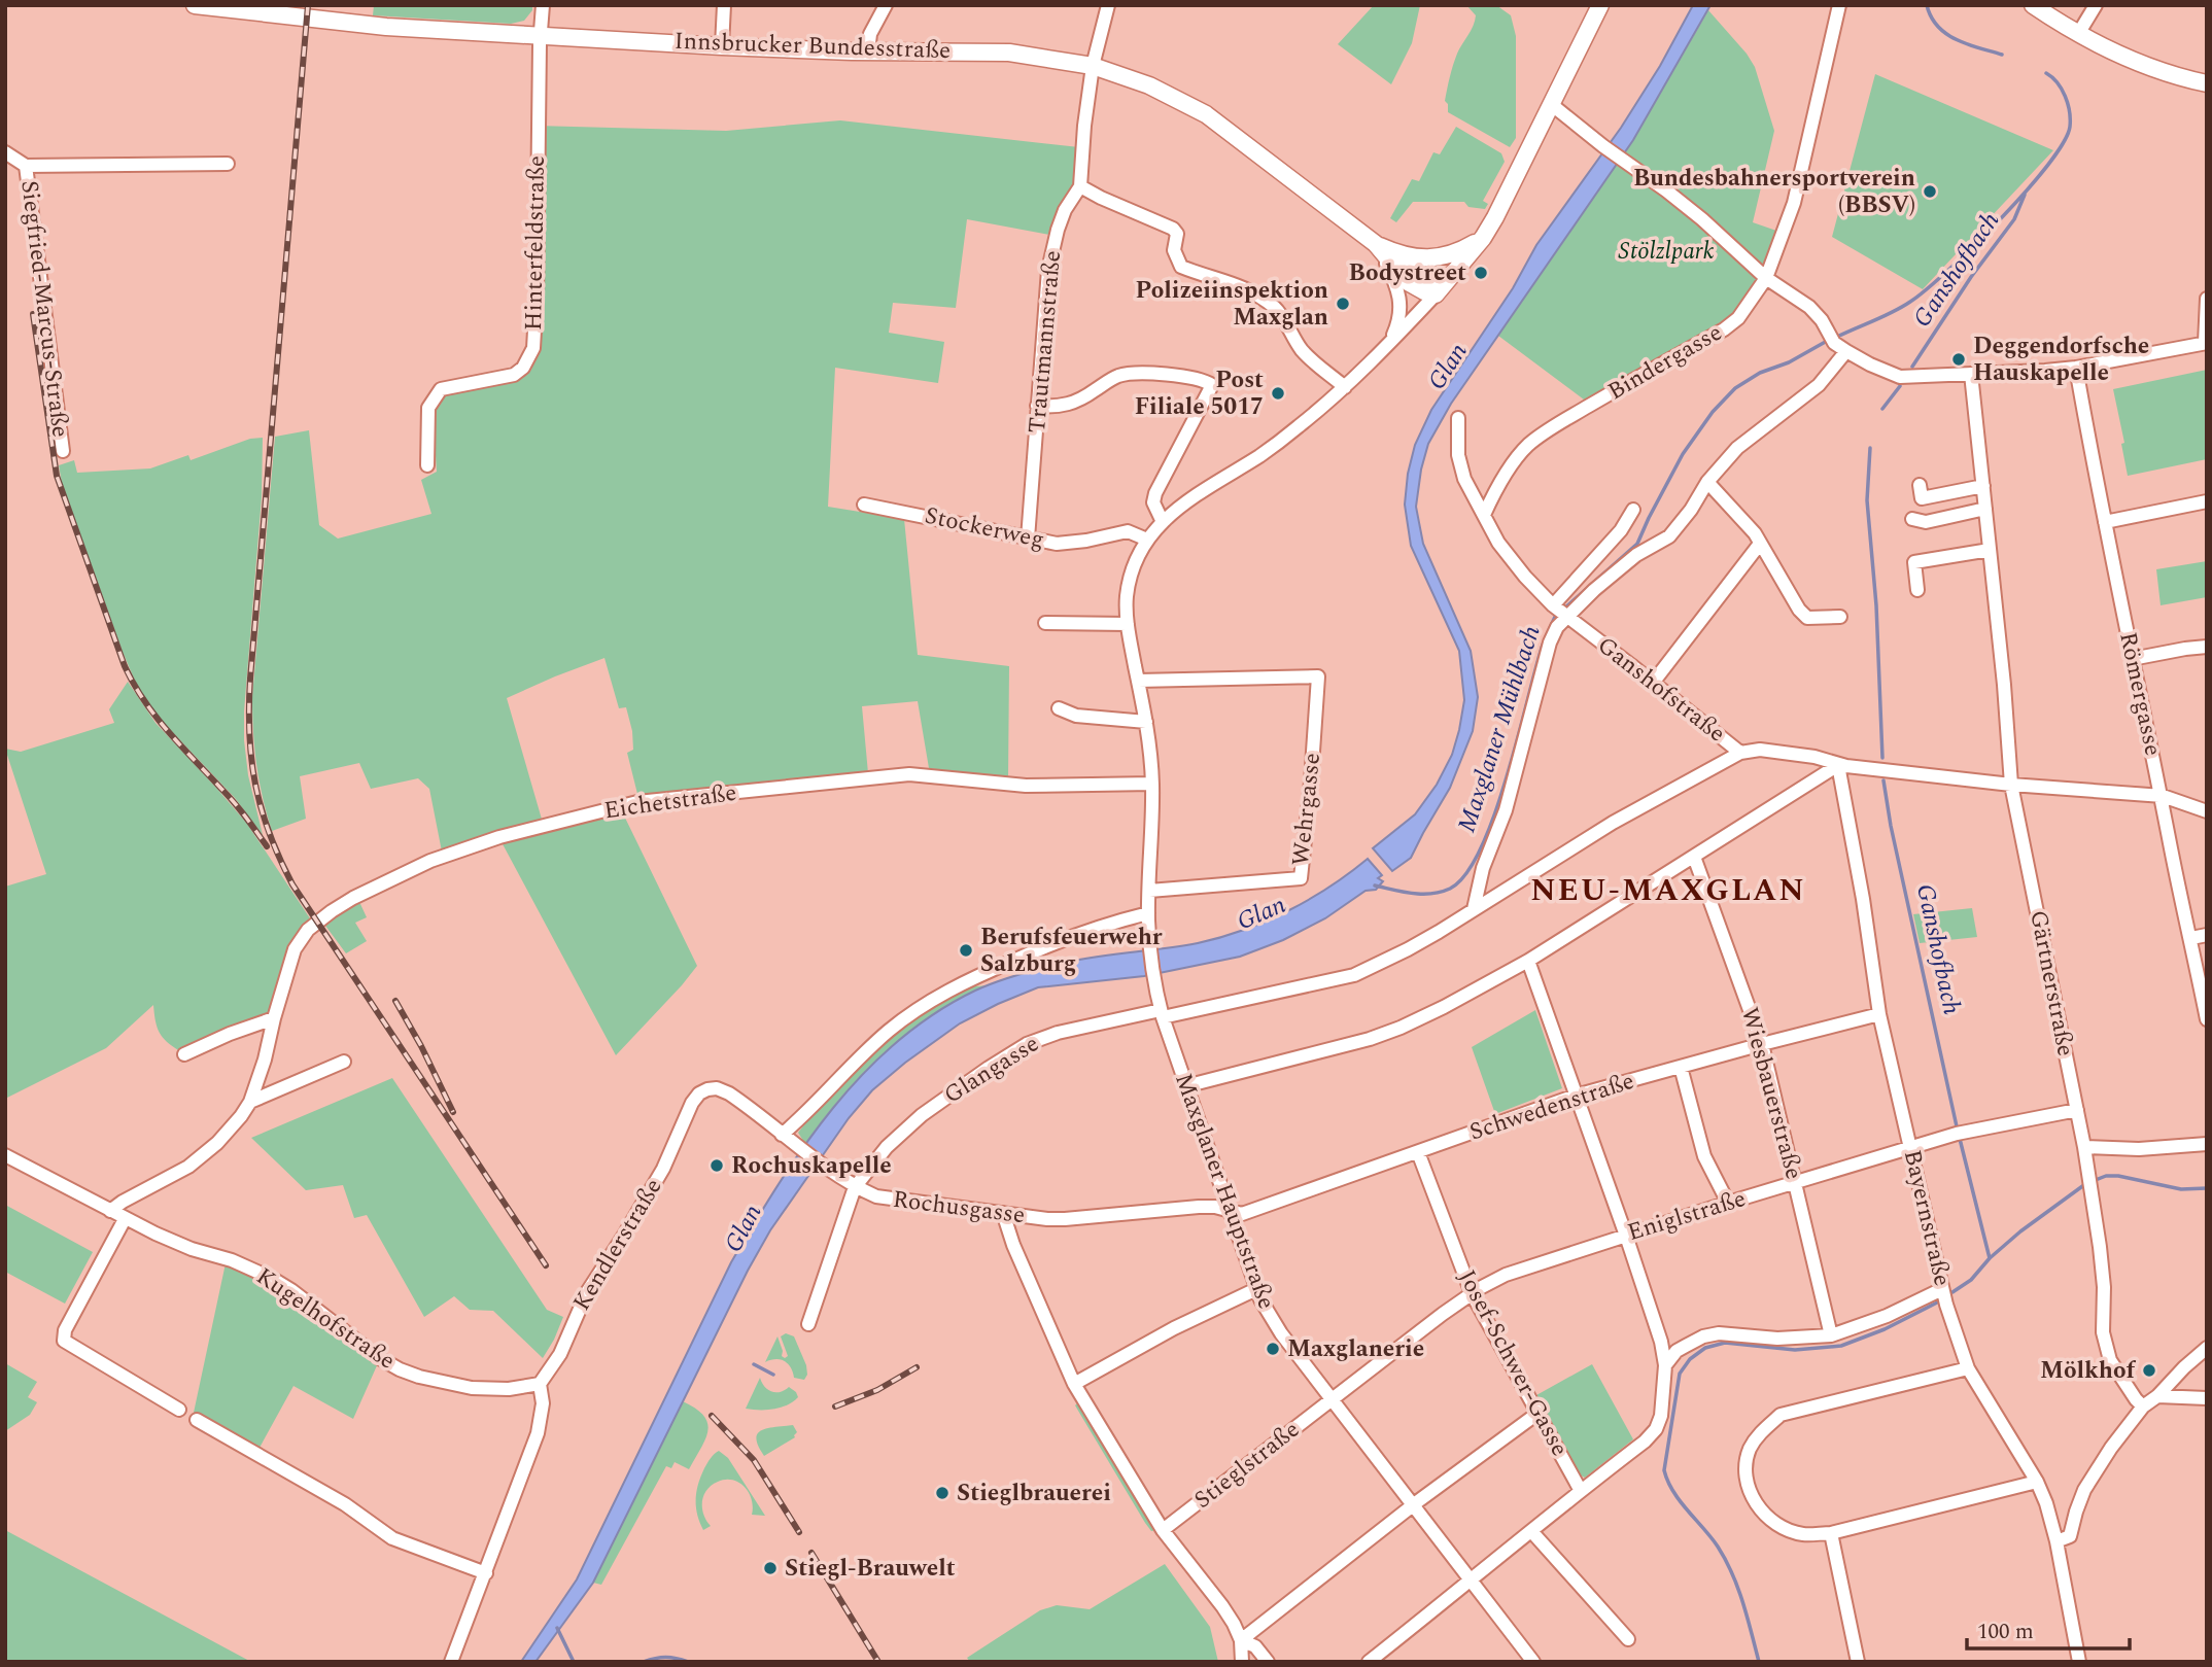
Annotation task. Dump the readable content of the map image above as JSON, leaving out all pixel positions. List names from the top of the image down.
{
  "streets": {
    "main road": ["Innsbrucker Bundesstraße"],
    "street": [
      "Hinterfeldstraße",
      "Siegfried-Marcus-Straße",
      "Trautmannstraße",
      "Bindergasse",
      "Stockerweg",
      "Ganshofstraße",
      "Römergasse",
      "Eichetstraße",
      "Wehrgasse",
      "Gärtnerstraße",
      "Glangasse",
      "Wiesbauerstraße",
      "Schwedenstraße",
      "Maxglaner Hauptstraße",
      "Rochusgasse",
      "Eniglstraße",
      "Bayernstraße",
      "Kendlerstraße",
      "Kugelhofstraße",
      "Josef-Schwer-Gasse",
      "Stieglstraße"
    ]
  },
  "crossings": [
    ["Innsbrucker Bundesstraße", "Hinterfeldstraße"],
    ["Innsbrucker Bundesstraße", "Trautmannstraße"],
    ["Innsbrucker Bundesstraße", "Maxglaner Hauptstraße"],
    ["Trautmannstraße", "Stockerweg"],
    ["Bindergasse", "Ganshofstraße"],
    ["Stockerweg", "Maxglaner Hauptstraße"],
    ["Ganshofstraße", "Römergasse"],
    ["Ganshofstraße", "Gärtnerstraße"],
    ["Ganshofstraße", "Glangasse"],
    ["Ganshofstraße", "Bayernstraße"],
    ["Eichetstraße", "Maxglaner Hauptstraße"],
    ["Eichetstraße", "Kugelhofstraße"],
    ["Wehrgasse", "Maxglaner Hauptstraße"],
    ["Gärtnerstraße", "Eniglstraße"],
    ["Glangasse", "Maxglaner Hauptstraße"],
    ["Glangasse", "Rochusgasse"],
    ["Wiesbauerstraße", "Schwedenstraße"],
    ["Wiesbauerstraße", "Eniglstraße"],
    ["Schwedenstraße", "Maxglaner Hauptstraße"],
    ["Schwedenstraße", "Rochusgasse"],
    ["Schwedenstraße", "Bayernstraße"],
    ["Schwedenstraße", "Josef-Schwer-Gasse"],
    ["Maxglaner Hauptstraße", "Rochusgasse"],
    ["Maxglaner Hauptstraße", "Eniglstraße"],
    ["Maxglaner Hauptstraße", "Stieglstraße"],
    ["Rochusgasse", "Kendlerstraße"],
    ["Eniglstraße", "Bayernstraße"],
    ["Eniglstraße", "Josef-Schwer-Gasse"],
    ["Eniglstraße", "Stieglstraße"],
    ["Kendlerstraße", "Kugelhofstraße"]
  ],
  "districts": ["NEU-MAXGLAN"],
  "water": ["Ganshofbach", "Glan", "Maxglaner Mühlbach"],
  "parks": ["Stölzlpark"],
  "places": [
    "Bundesbahnersportverein (BBSV)",
    "Bodystreet",
    "Polizeiinspektion Maxglan",
    "Deggendorfsche Hauskapelle",
    "Post Filiale 5017",
    "Berufsfeuerwehr Salzburg",
    "Rochuskapelle",
    "Maxglanerie",
    "Mölkhof",
    "Stieglbrauerei",
    "Stiegl-Brauwelt"
  ],
  "scale_bar": "100 m"
}
